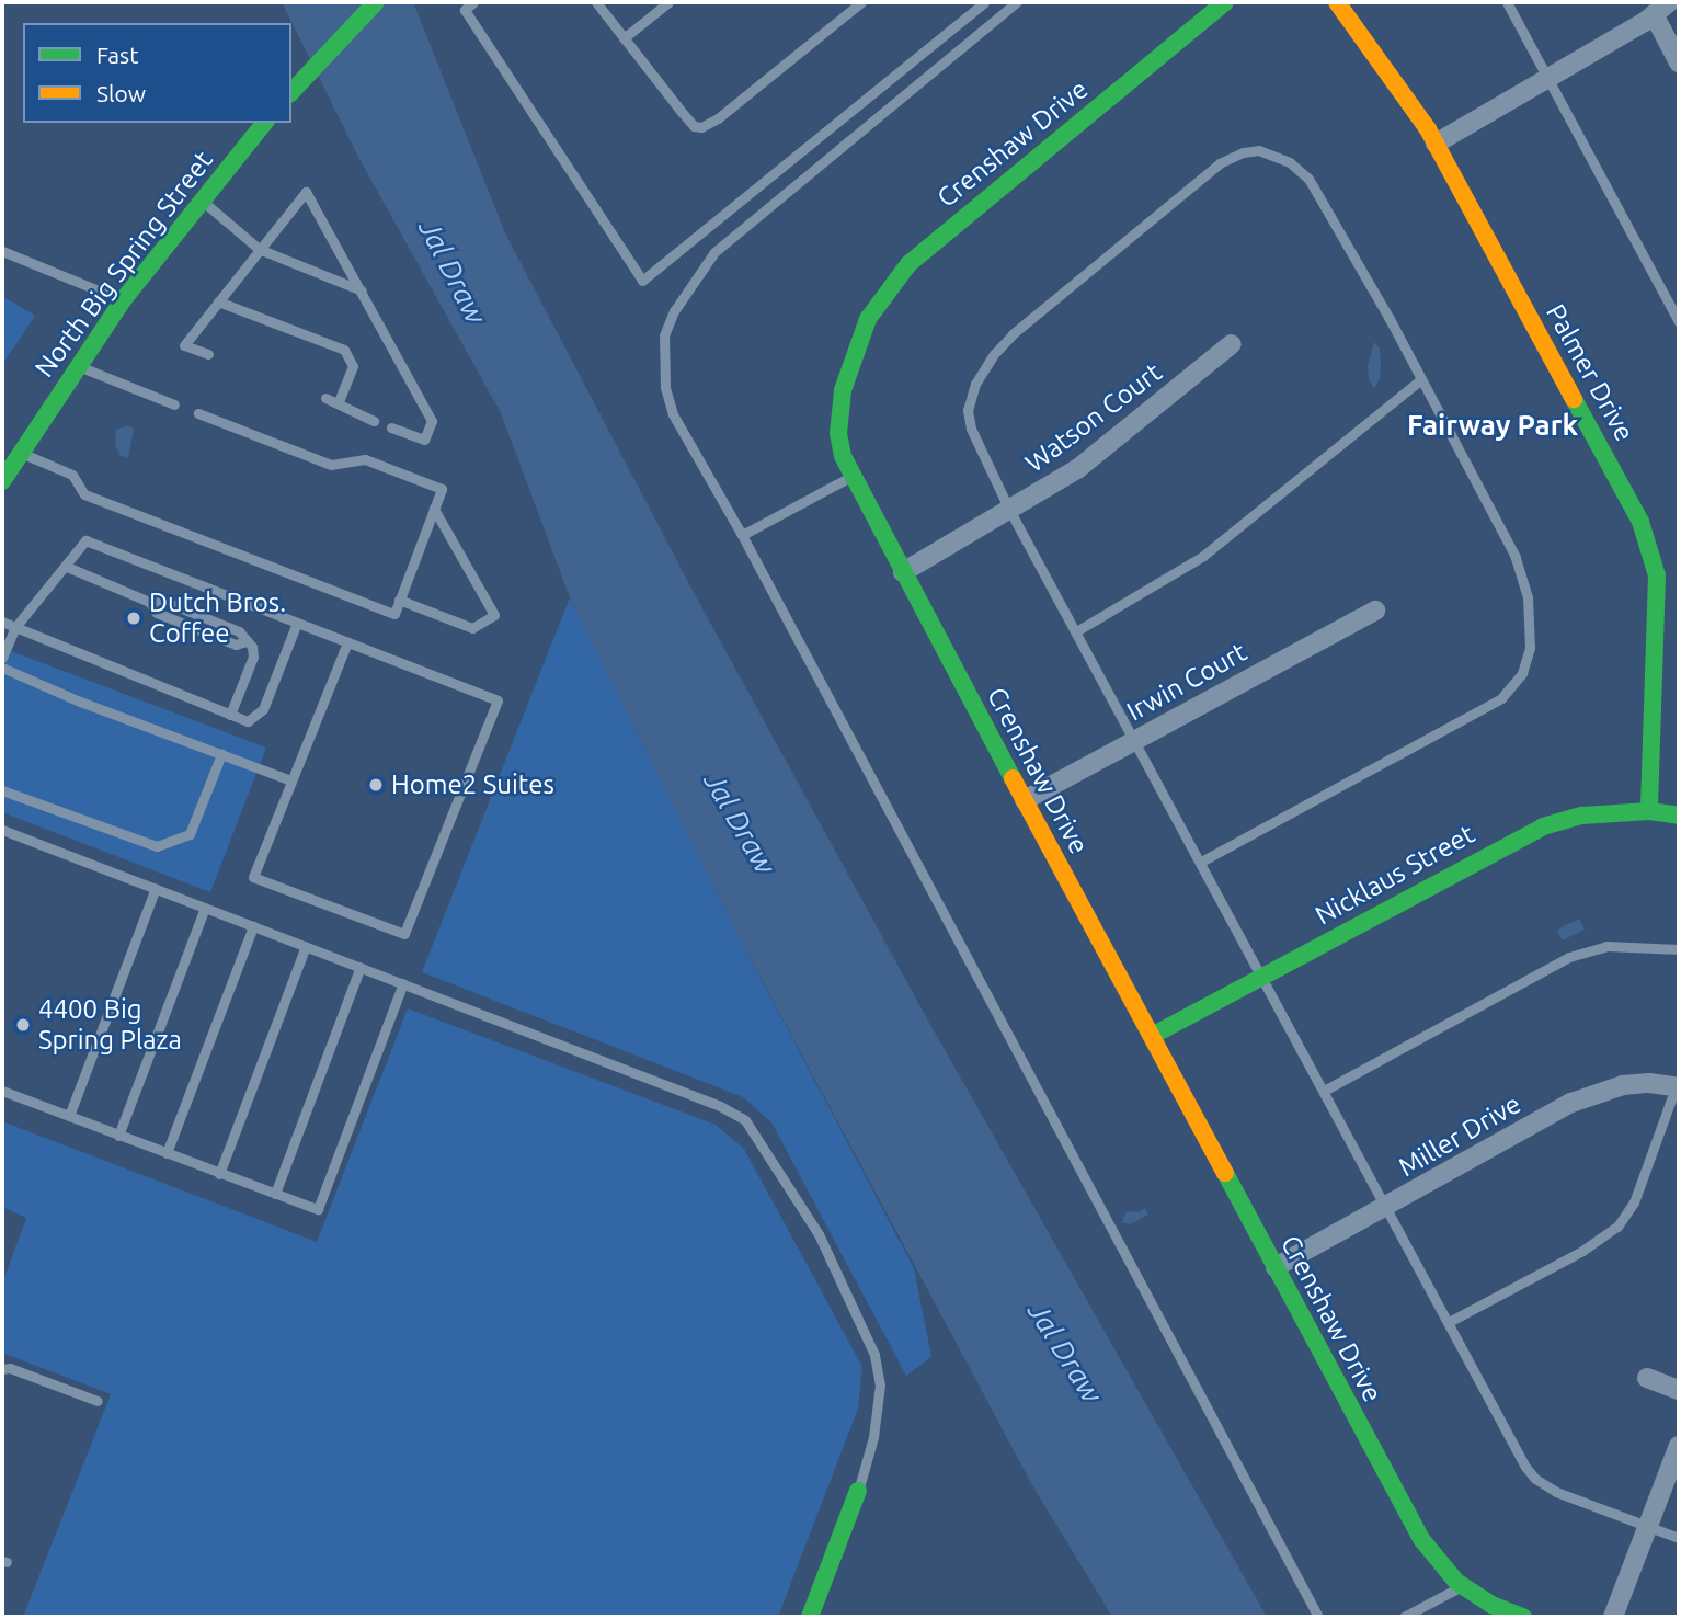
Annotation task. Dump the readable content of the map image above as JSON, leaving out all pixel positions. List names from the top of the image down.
{
  "streets": {
    "main road": [
      "Crenshaw Drive",
      "North Big Spring Street",
      "Palmer Drive",
      "Nicklaus Street"
    ],
    "street": ["Watson Court", "Irwin Court", "Miller Drive"]
  },
  "crossings": [
    ["Crenshaw Drive", "Watson Court"],
    ["Crenshaw Drive", "Irwin Court"],
    ["Crenshaw Drive", "Nicklaus Street"],
    ["Crenshaw Drive", "Miller Drive"],
    ["Palmer Drive", "Nicklaus Street"]
  ],
  "districts": ["Fairway Park"],
  "water": ["Jal Draw"],
  "places": ["Dutch Bros. Coffee", "Home2 Suites", "4400 Big Spring Plaza"],
  "legend": ["Fast", "Slow"]
}
